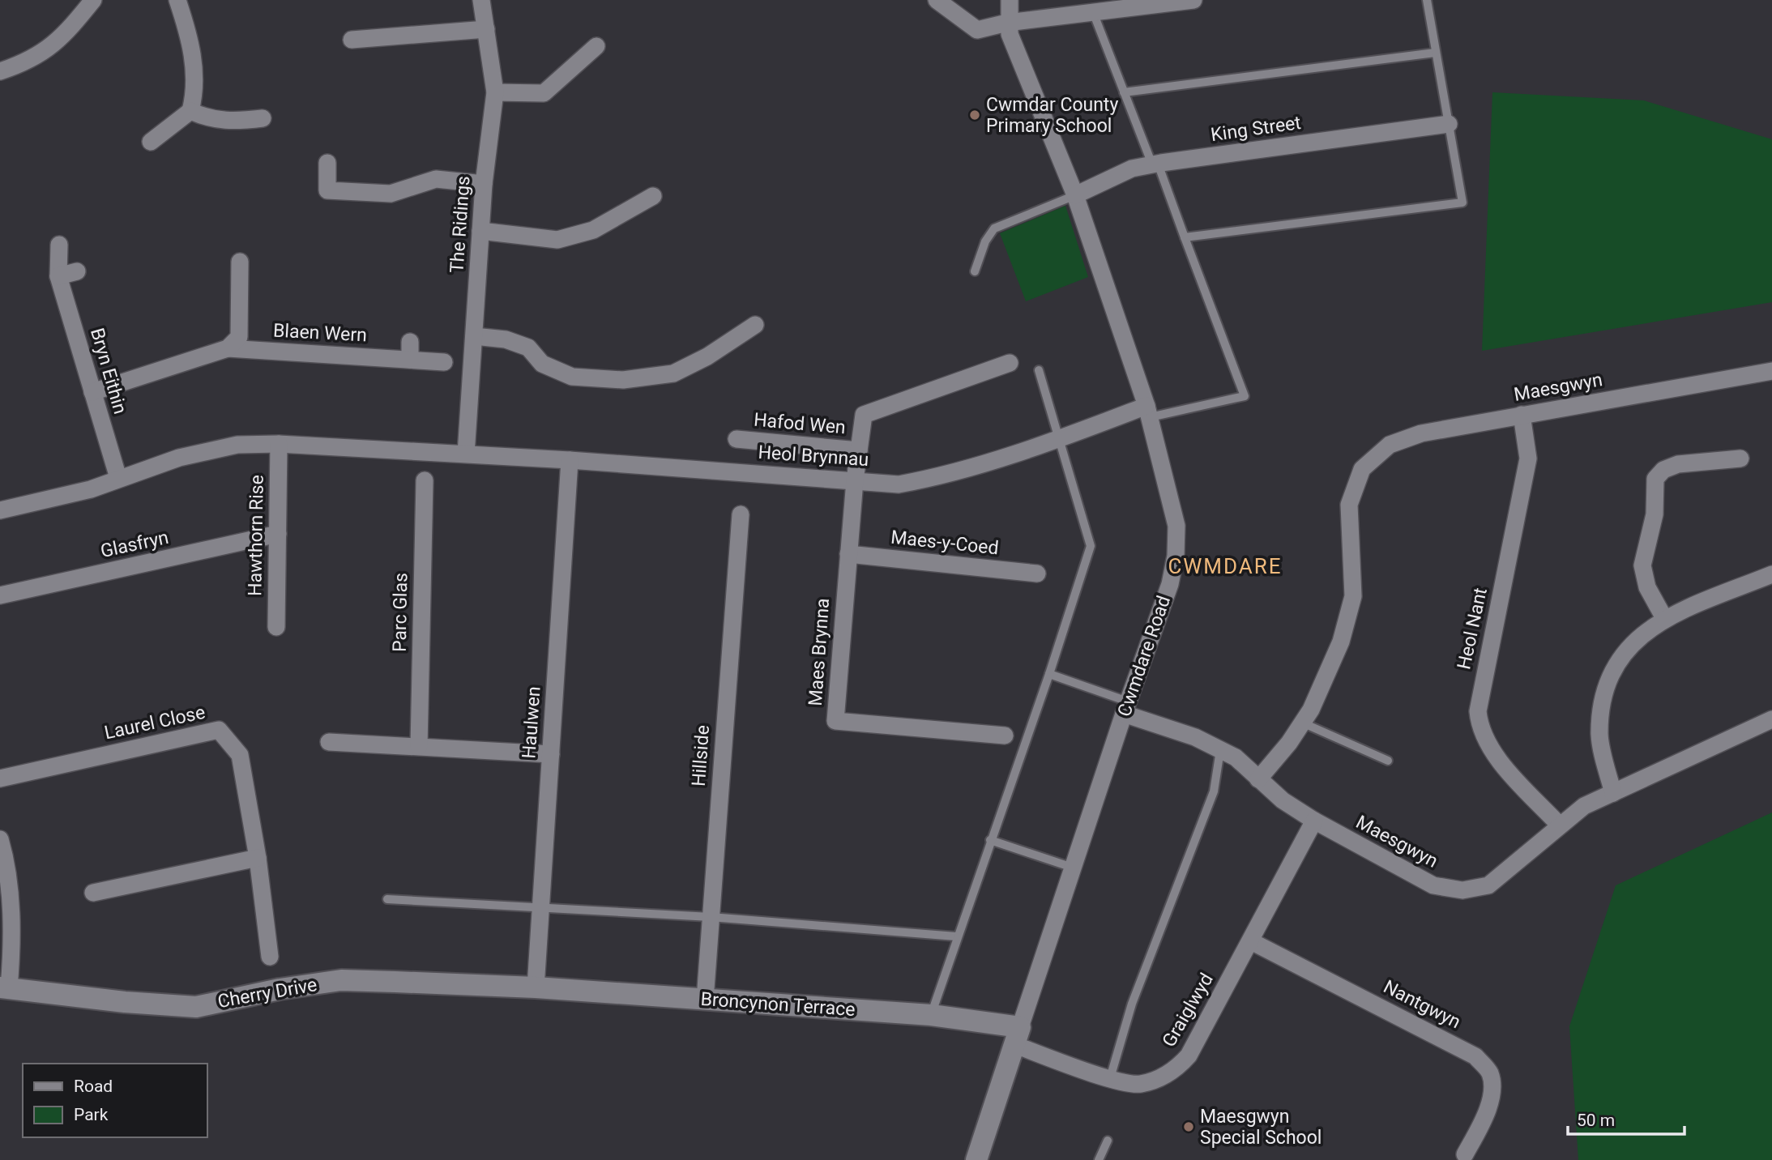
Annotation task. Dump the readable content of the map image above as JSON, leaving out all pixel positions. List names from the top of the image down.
{
  "streets": {
    "street": [
      "King Street",
      "The Ridings",
      "Blaen Wern",
      "Bryn Eithin",
      "Maesgwyn",
      "Hafod Wen",
      "Heol Brynnau",
      "Hawthorn Rise",
      "Maes-y-Coed",
      "Glasfryn",
      "Parc Glas",
      "Heol Nant",
      "Maes Brynna",
      "Cwmdare Road",
      "Laurel Close",
      "Haulwen",
      "Hillside",
      "Cherry Drive",
      "Broncynon Terrace",
      "Nantgwyn",
      "Graiglwyd"
    ]
  },
  "crossings": [
    ["King Street", "Cwmdare Road"],
    ["The Ridings", "Heol Brynnau"],
    ["Blaen Wern", "Bryn Eithin"],
    ["Bryn Eithin", "Heol Brynnau"],
    ["Maesgwyn", "Heol Nant"],
    ["Maesgwyn", "Cwmdare Road"],
    ["Maesgwyn", "Graiglwyd"],
    ["Heol Brynnau", "Hawthorn Rise"],
    ["Heol Brynnau", "Cwmdare Road"],
    ["Heol Brynnau", "Haulwen"],
    ["Hawthorn Rise", "Glasfryn"],
    ["Maes-y-Coed", "Maes Brynna"],
    ["Cwmdare Road", "Broncynon Terrace"],
    ["Cwmdare Road", "Graiglwyd"],
    ["Haulwen", "Cherry Drive"],
    ["Haulwen", "Broncynon Terrace"],
    ["Hillside", "Broncynon Terrace"],
    ["Cherry Drive", "Broncynon Terrace"],
    ["Broncynon Terrace", "Graiglwyd"],
    ["Nantgwyn", "Graiglwyd"]
  ],
  "districts": ["CWMDARE"],
  "places": ["Cwmdar County Primary School", "Maesgwyn Special School"],
  "legend": ["Road", "Park"],
  "scale_bar": "50 m"
}
